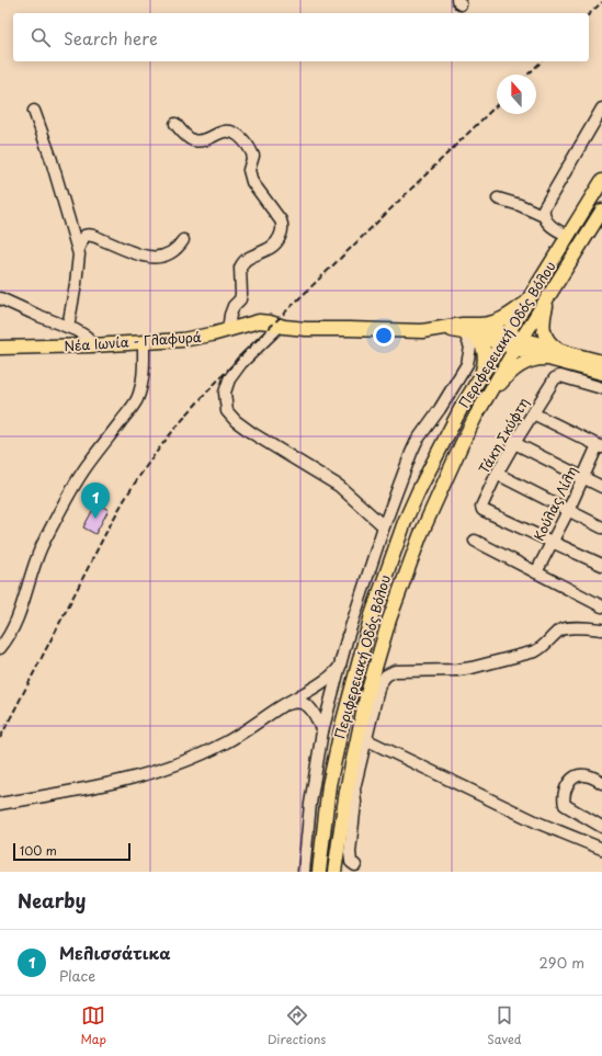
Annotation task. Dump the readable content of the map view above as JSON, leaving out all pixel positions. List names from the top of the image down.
{
  "streets": {
    "main road": ["Περιφερειακή Οδός Βόλου", "Νέα Ιωνία - Γλαφυρά"],
    "street": ["Τάκη Σκύφτη", "Κούλας Λίλη"]
  },
  "crossings": [
    ["Περιφερειακή Οδός Βόλου", "Νέα Ιωνία - Γλαφυρά"],
    ["Τάκη Σκύφτη", "Κούλας Λίλη"]
  ],
  "scale_bar": "100 m",
  "north": "top",
  "page": {
    "search": "Search here",
    "pins": "1",
    "scale": "100 m",
    "heading": "Nearby",
    "list": [
      {
        "mark": "1",
        "name": "Μελισσάτικα",
        "note": "Place",
        "value": "290 m"
      }
    ],
    "nav": ["Map", "Directions", "Saved"]
  }
}
